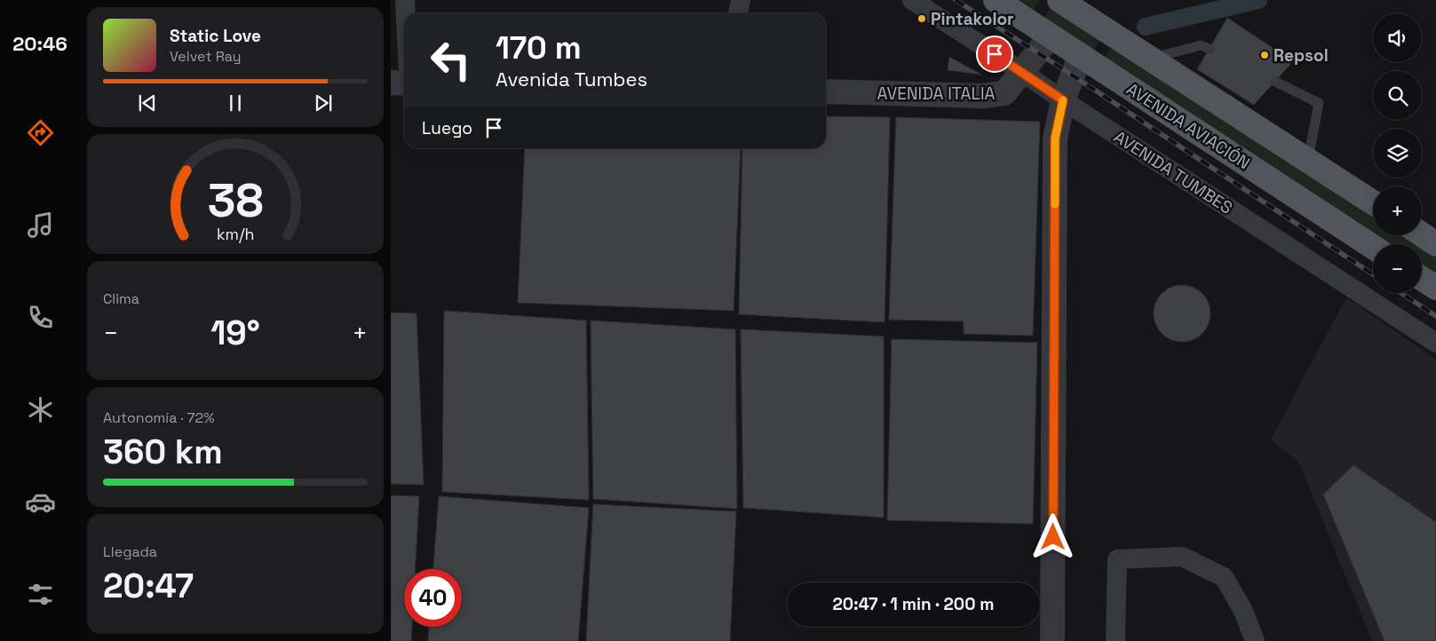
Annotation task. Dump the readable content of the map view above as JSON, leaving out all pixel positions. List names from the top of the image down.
{
  "streets": {
    "main road": ["AVENIDA AVIACIÓN"],
    "street": ["AVENIDA ITALIA", "AVENIDA TUMBES"]
  },
  "crossings": [
    ["AVENIDA ITALIA", "AVENIDA AVIACIÓN"],
    ["AVENIDA ITALIA", "AVENIDA TUMBES"]
  ],
  "places": ["Pintakolor", "Repsol"],
  "page": {
    "tabs": "20:46",
    "map_buttons": ["+", "−"],
    "turn": ["170 m", "Avenida Tumbes"],
    "song": ["Static Love", "Velvet Ray"],
    "then": "Luego",
    "tile": [
      "Clima",
      ["Autonomía · 72%", "360 km"],
      ["Llegada", "20:47"]
    ],
    "heat": ["−", "19°", "+"],
    "limit": "40",
    "trip": "20:47 · 1 min · 200 m",
    "gauge": ["38", "km/h"]
  }
}
